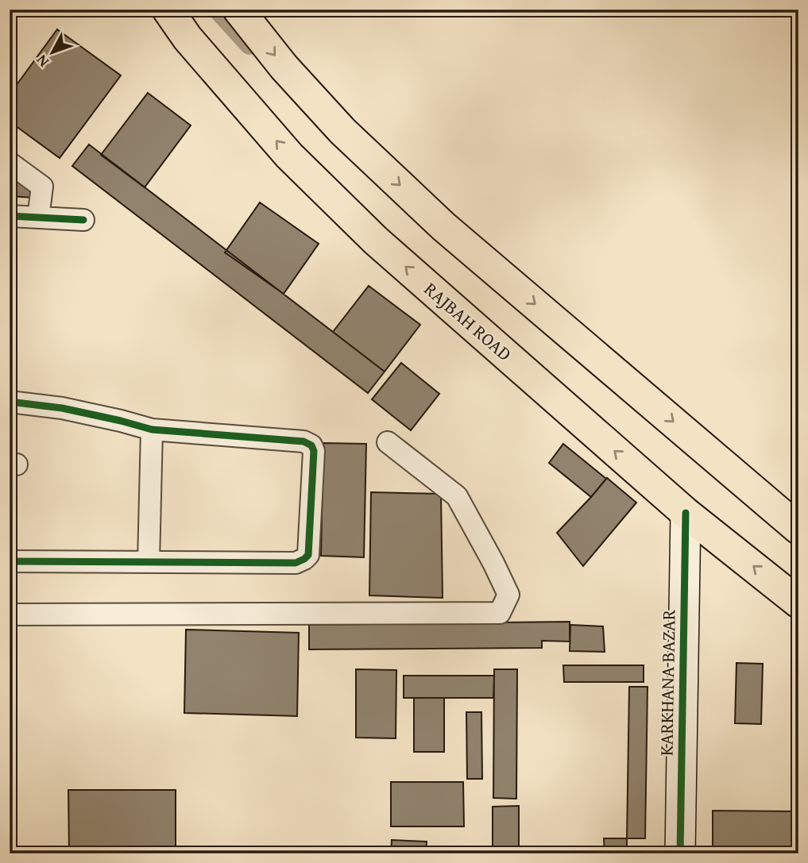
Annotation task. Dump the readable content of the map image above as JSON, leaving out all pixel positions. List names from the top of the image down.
{
  "streets": {
    "main road": ["RAJBAH ROAD"],
    "street": ["KARKHANA BAZAR"]
  },
  "crossings": [
    ["RAJBAH ROAD", "KARKHANA BAZAR"]
  ],
  "north": "bottom left"
}
